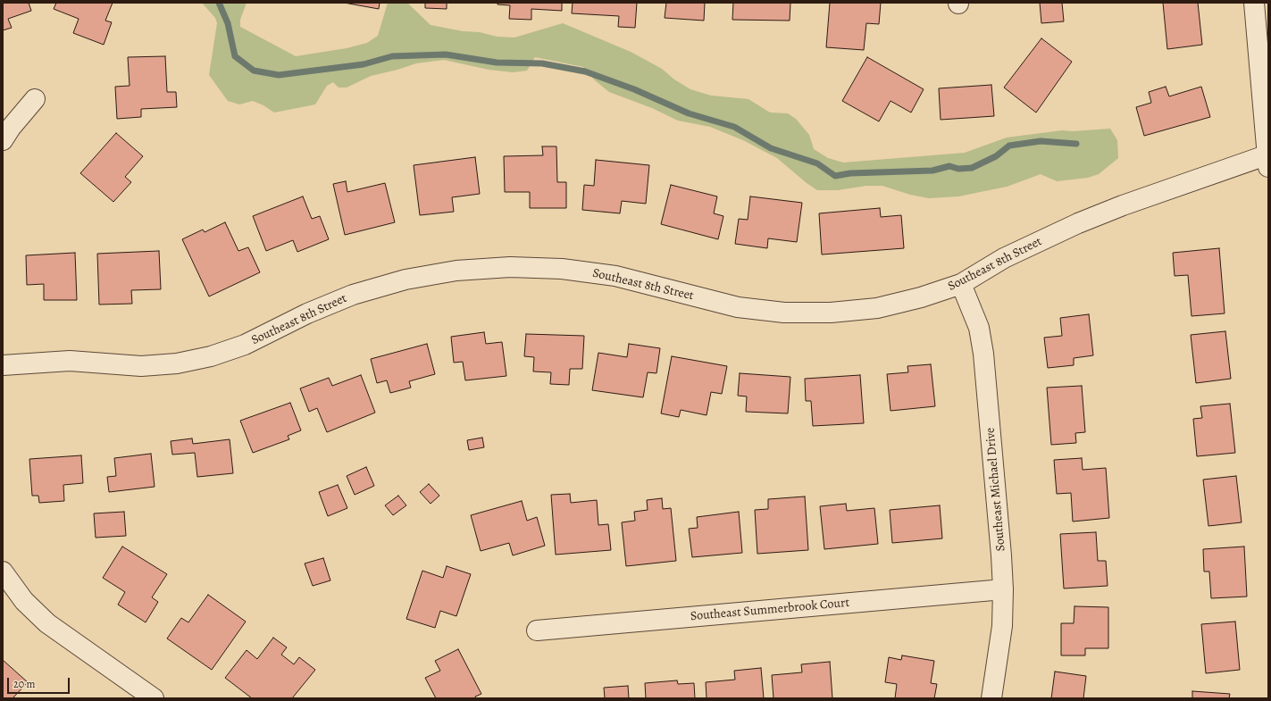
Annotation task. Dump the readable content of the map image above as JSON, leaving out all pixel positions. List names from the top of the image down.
{
  "streets": {
    "street": ["Southeast 8th Street", "Southeast Michael Drive", "Southeast Summerbrook Court"]
  },
  "crossings": [
    ["Southeast 8th Street", "Southeast Michael Drive"],
    ["Southeast Michael Drive", "Southeast Summerbrook Court"]
  ],
  "scale_bar": "20 m"
}
